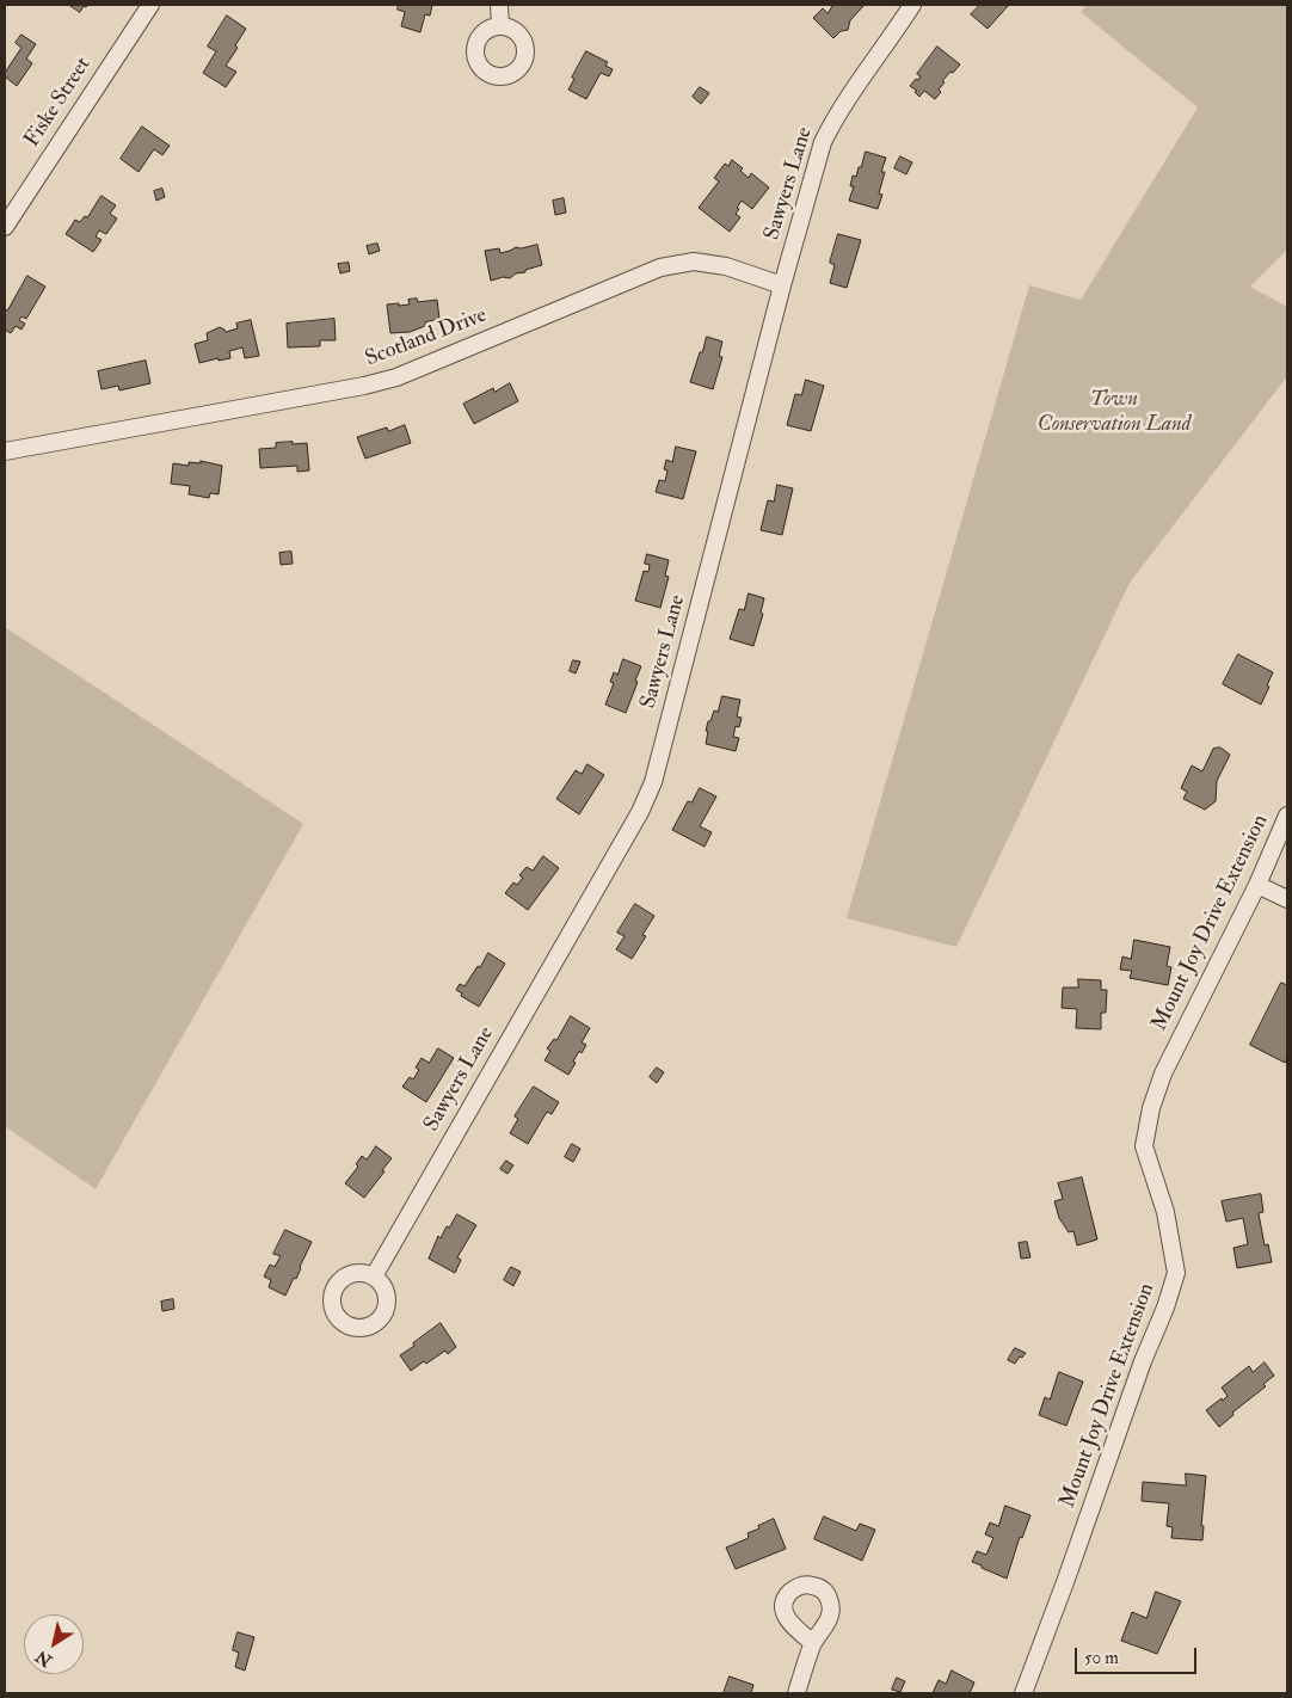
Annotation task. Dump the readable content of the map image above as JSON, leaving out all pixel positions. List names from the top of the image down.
{
  "streets": {
    "street": [
      "Fiske Street",
      "Sawyers Lane",
      "Scotland Drive",
      "Mount Joy Drive Extension"
    ]
  },
  "crossings": [
    ["Sawyers Lane", "Scotland Drive"]
  ],
  "parks": ["Town Conservation Land"],
  "scale_bar": "50 m",
  "north": "bottom left"
}
